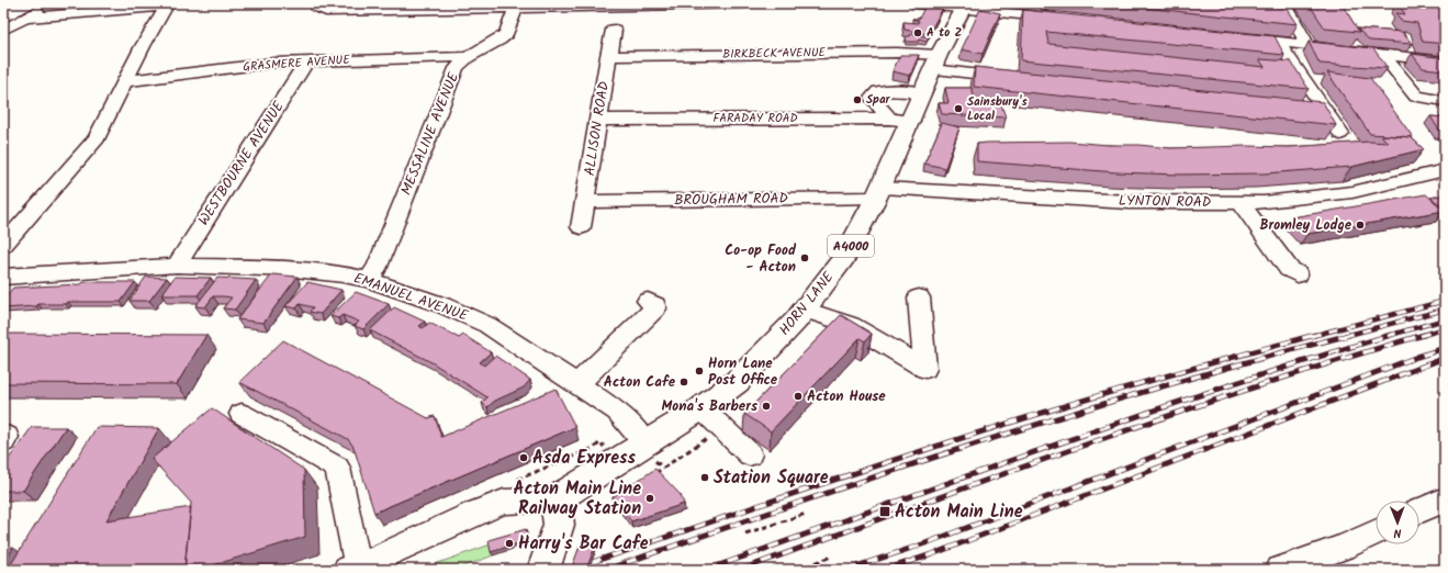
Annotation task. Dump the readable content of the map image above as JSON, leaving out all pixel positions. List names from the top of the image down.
{
  "streets": {
    "main road": ["A4000", "HORN LANE"],
    "street": [
      "BIRKBECK AVENUE",
      "GRASMERE AVENUE",
      "FARADAY ROAD",
      "ALLISON ROAD",
      "MESSALINE AVENUE",
      "WESTBOURNE AVENUE",
      "BROUGHAM ROAD",
      "LYNTON ROAD",
      "EMANUEL AVENUE"
    ]
  },
  "crossings": [
    ["BIRKBECK AVENUE", "ALLISON ROAD"],
    ["BIRKBECK AVENUE", "HORN LANE"],
    ["GRASMERE AVENUE", "MESSALINE AVENUE"],
    ["GRASMERE AVENUE", "WESTBOURNE AVENUE"],
    ["FARADAY ROAD", "ALLISON ROAD"],
    ["FARADAY ROAD", "HORN LANE"],
    ["ALLISON ROAD", "BROUGHAM ROAD"],
    ["MESSALINE AVENUE", "EMANUEL AVENUE"],
    ["WESTBOURNE AVENUE", "EMANUEL AVENUE"],
    ["BROUGHAM ROAD", "LYNTON ROAD"],
    ["BROUGHAM ROAD", "HORN LANE"],
    ["LYNTON ROAD", "HORN LANE"],
    ["EMANUEL AVENUE", "HORN LANE"]
  ],
  "places": {
    "other": [
      "A to Z",
      "Spar",
      "Sainsbury's Local",
      "Bromley Lodge",
      "Co-op Food - Acton",
      "Horn Lane Post Office",
      "Acton Cafe",
      "Acton House",
      "Mona's Barbers",
      "Asda Express",
      "Station Square",
      "Acton Main Line Railway Station",
      "Harry's Bar Cafe"
    ],
    "transit": ["Acton Main Line"]
  },
  "north": "bottom"
}
